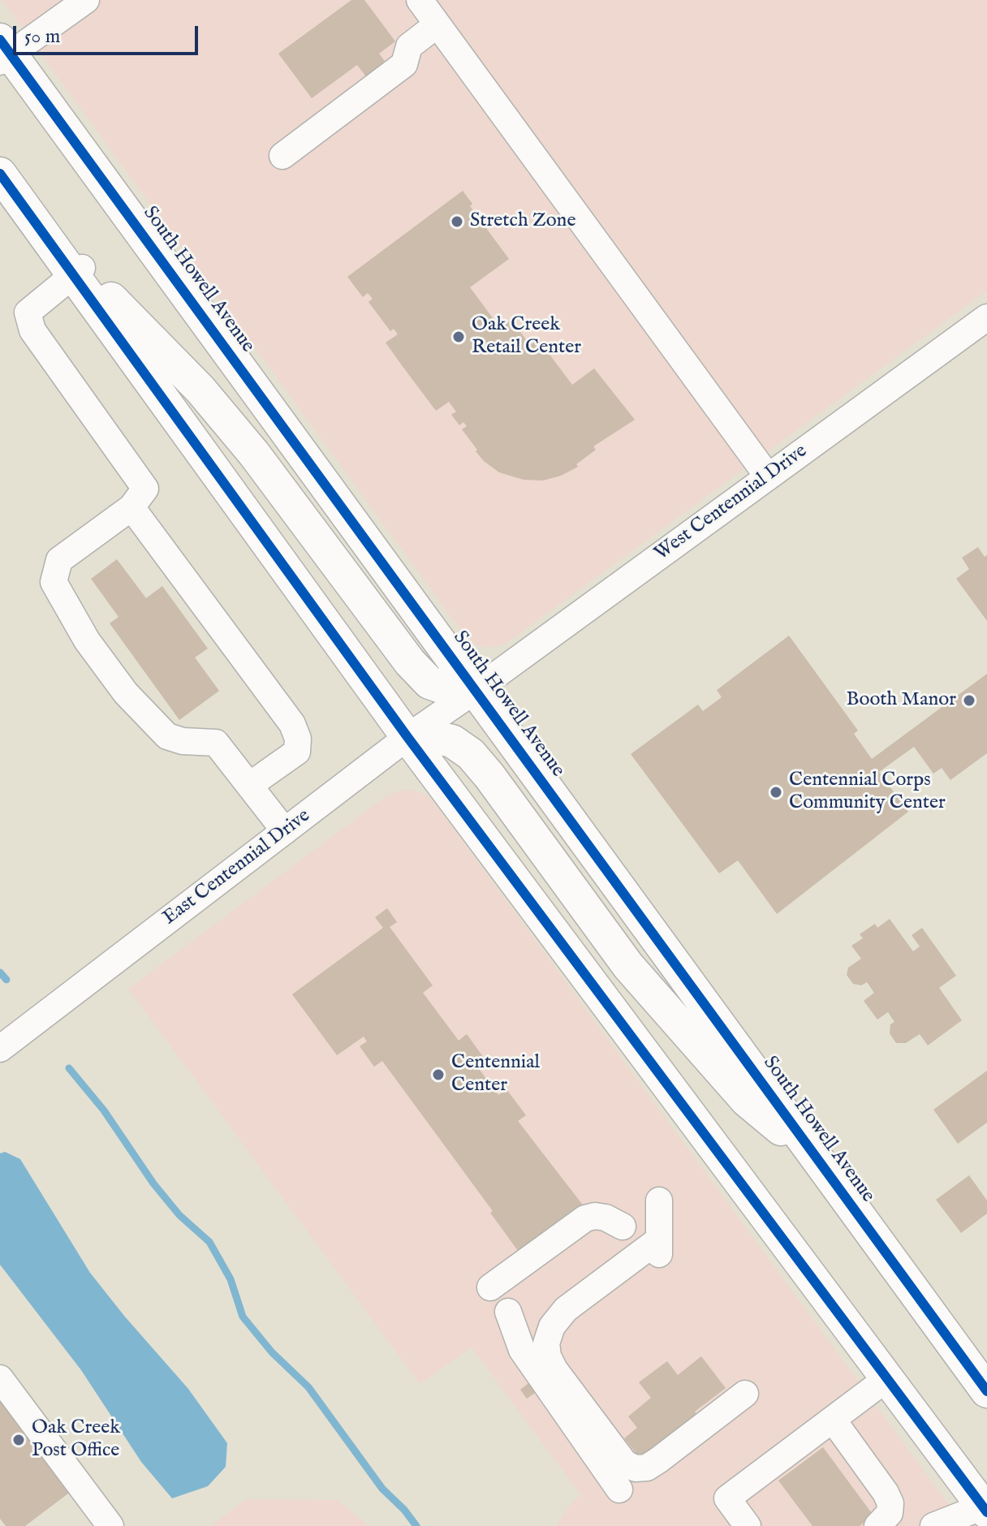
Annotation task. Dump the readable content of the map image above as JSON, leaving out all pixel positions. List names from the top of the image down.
{
  "streets": {
    "main road": ["South Howell Avenue"],
    "street": ["West Centennial Drive", "East Centennial Drive"]
  },
  "crossings": [
    ["South Howell Avenue", "West Centennial Drive"],
    ["South Howell Avenue", "East Centennial Drive"],
    ["West Centennial Drive", "East Centennial Drive"]
  ],
  "places": [
    "Stretch Zone",
    "Oak Creek Retail Center",
    "Booth Manor",
    "Centennial Corps Community Center",
    "Centennial Center",
    "Oak Creek Post Office"
  ],
  "scale_bar": "50 m"
}
